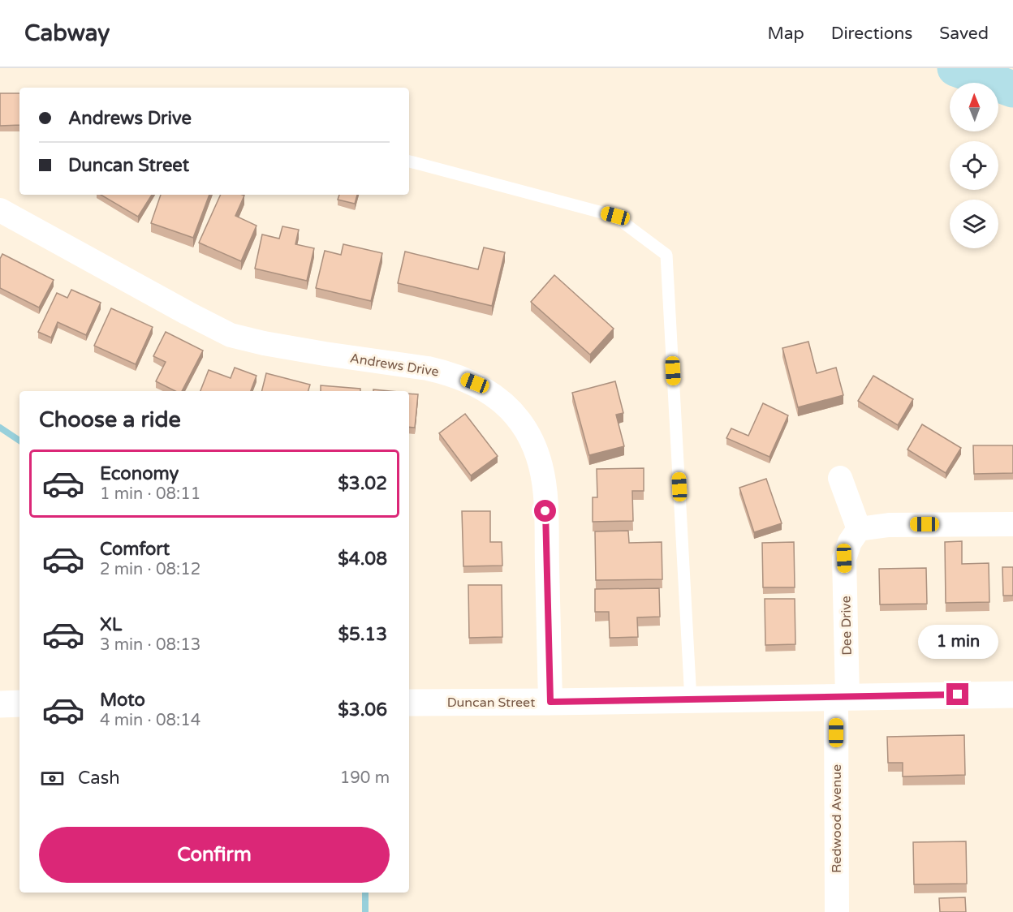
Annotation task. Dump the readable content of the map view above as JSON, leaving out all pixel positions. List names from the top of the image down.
{
  "streets": {
    "street": [
      "Andrews Drive",
      "Dee Drive",
      "Duncan Street",
      "Redwood Avenue"
    ]
  },
  "crossings": [
    ["Andrews Drive", "Duncan Street"],
    ["Dee Drive", "Duncan Street"],
    ["Dee Drive", "Redwood Avenue"],
    ["Duncan Street", "Redwood Avenue"]
  ],
  "north": "top",
  "page": {
    "header": "Cabway",
    "nav": ["Map", "Directions", "Saved"],
    "banner": ["Andrews Drive", "Duncan Street"],
    "heading": "Choose a ride",
    "list": [
      {
        "name": "Economy",
        "note": "1 min · 08:11",
        "value": "$3.02"
      },
      {
        "name": "Comfort",
        "note": "2 min · 08:12",
        "value": "$4.08"
      },
      {
        "name": "XL",
        "note": "3 min · 08:13",
        "value": "$5.13"
      },
      {
        "name": "Moto",
        "note": "4 min · 08:14",
        "value": "$3.06"
      }
    ],
    "bubble": "1 min",
    "pay": ["Cash", "190 m"],
    "buttons": "Confirm"
  }
}
